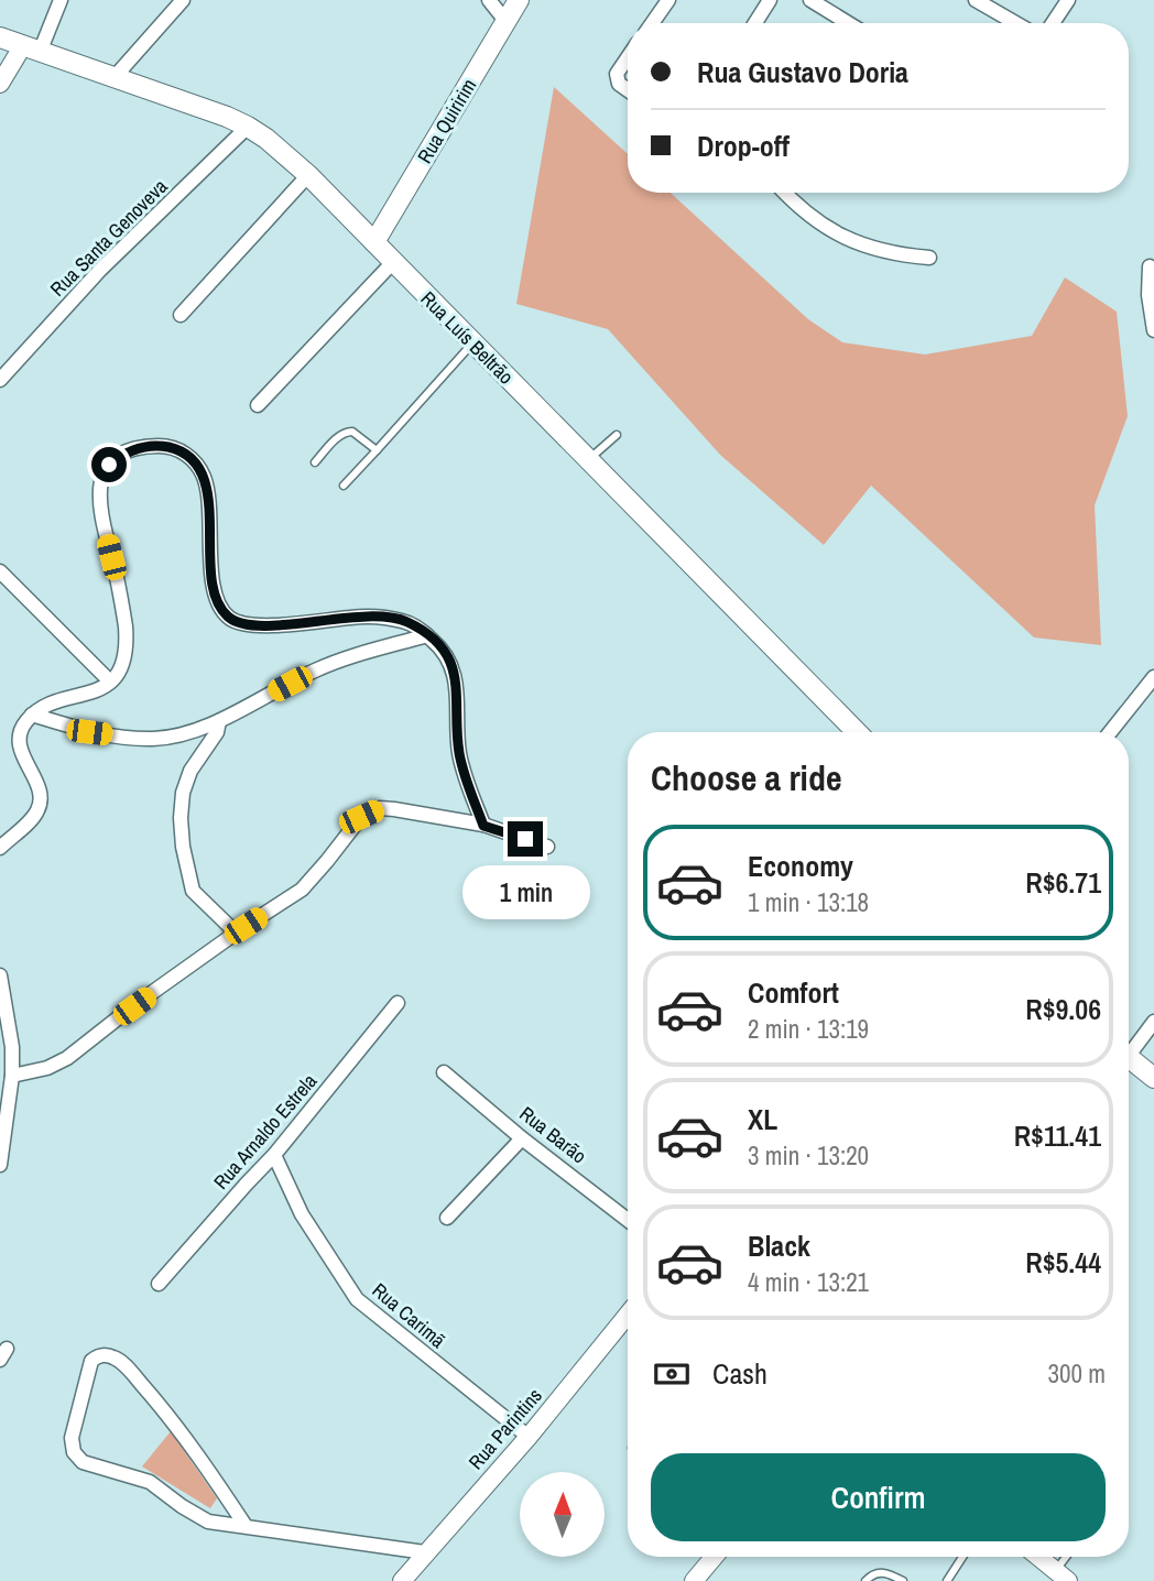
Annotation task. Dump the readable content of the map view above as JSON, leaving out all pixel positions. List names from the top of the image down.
{
  "streets": {
    "main road": ["Rua Quiririm", "Rua Luís Beltrão"],
    "street": [
      "Rua Santa Genoveva",
      "Rua Arnaldo Estrela",
      "Rua Barão",
      "Rua Carimã",
      "Rua Parintins"
    ]
  },
  "crossings": [
    ["Rua Quiririm", "Rua Luís Beltrão"],
    ["Rua Santa Genoveva", "Rua Luís Beltrão"],
    ["Rua Arnaldo Estrela", "Rua Carimã"],
    ["Rua Carimã", "Rua Parintins"]
  ],
  "north": "top",
  "page": {
    "banner": ["Rua Gustavo Doria", "Drop-off"],
    "heading": "Choose a ride",
    "list": [
      {
        "name": "Economy",
        "note": "1 min · 13:18",
        "value": "R$6.71"
      },
      {
        "name": "Comfort",
        "note": "2 min · 13:19",
        "value": "R$9.06"
      },
      {
        "name": "XL",
        "note": "3 min · 13:20",
        "value": "R$11.41"
      },
      {
        "name": "Black",
        "note": "4 min · 13:21",
        "value": "R$5.44"
      }
    ],
    "bubble": "1 min",
    "pay": ["Cash", "300 m"],
    "buttons": "Confirm"
  }
}
